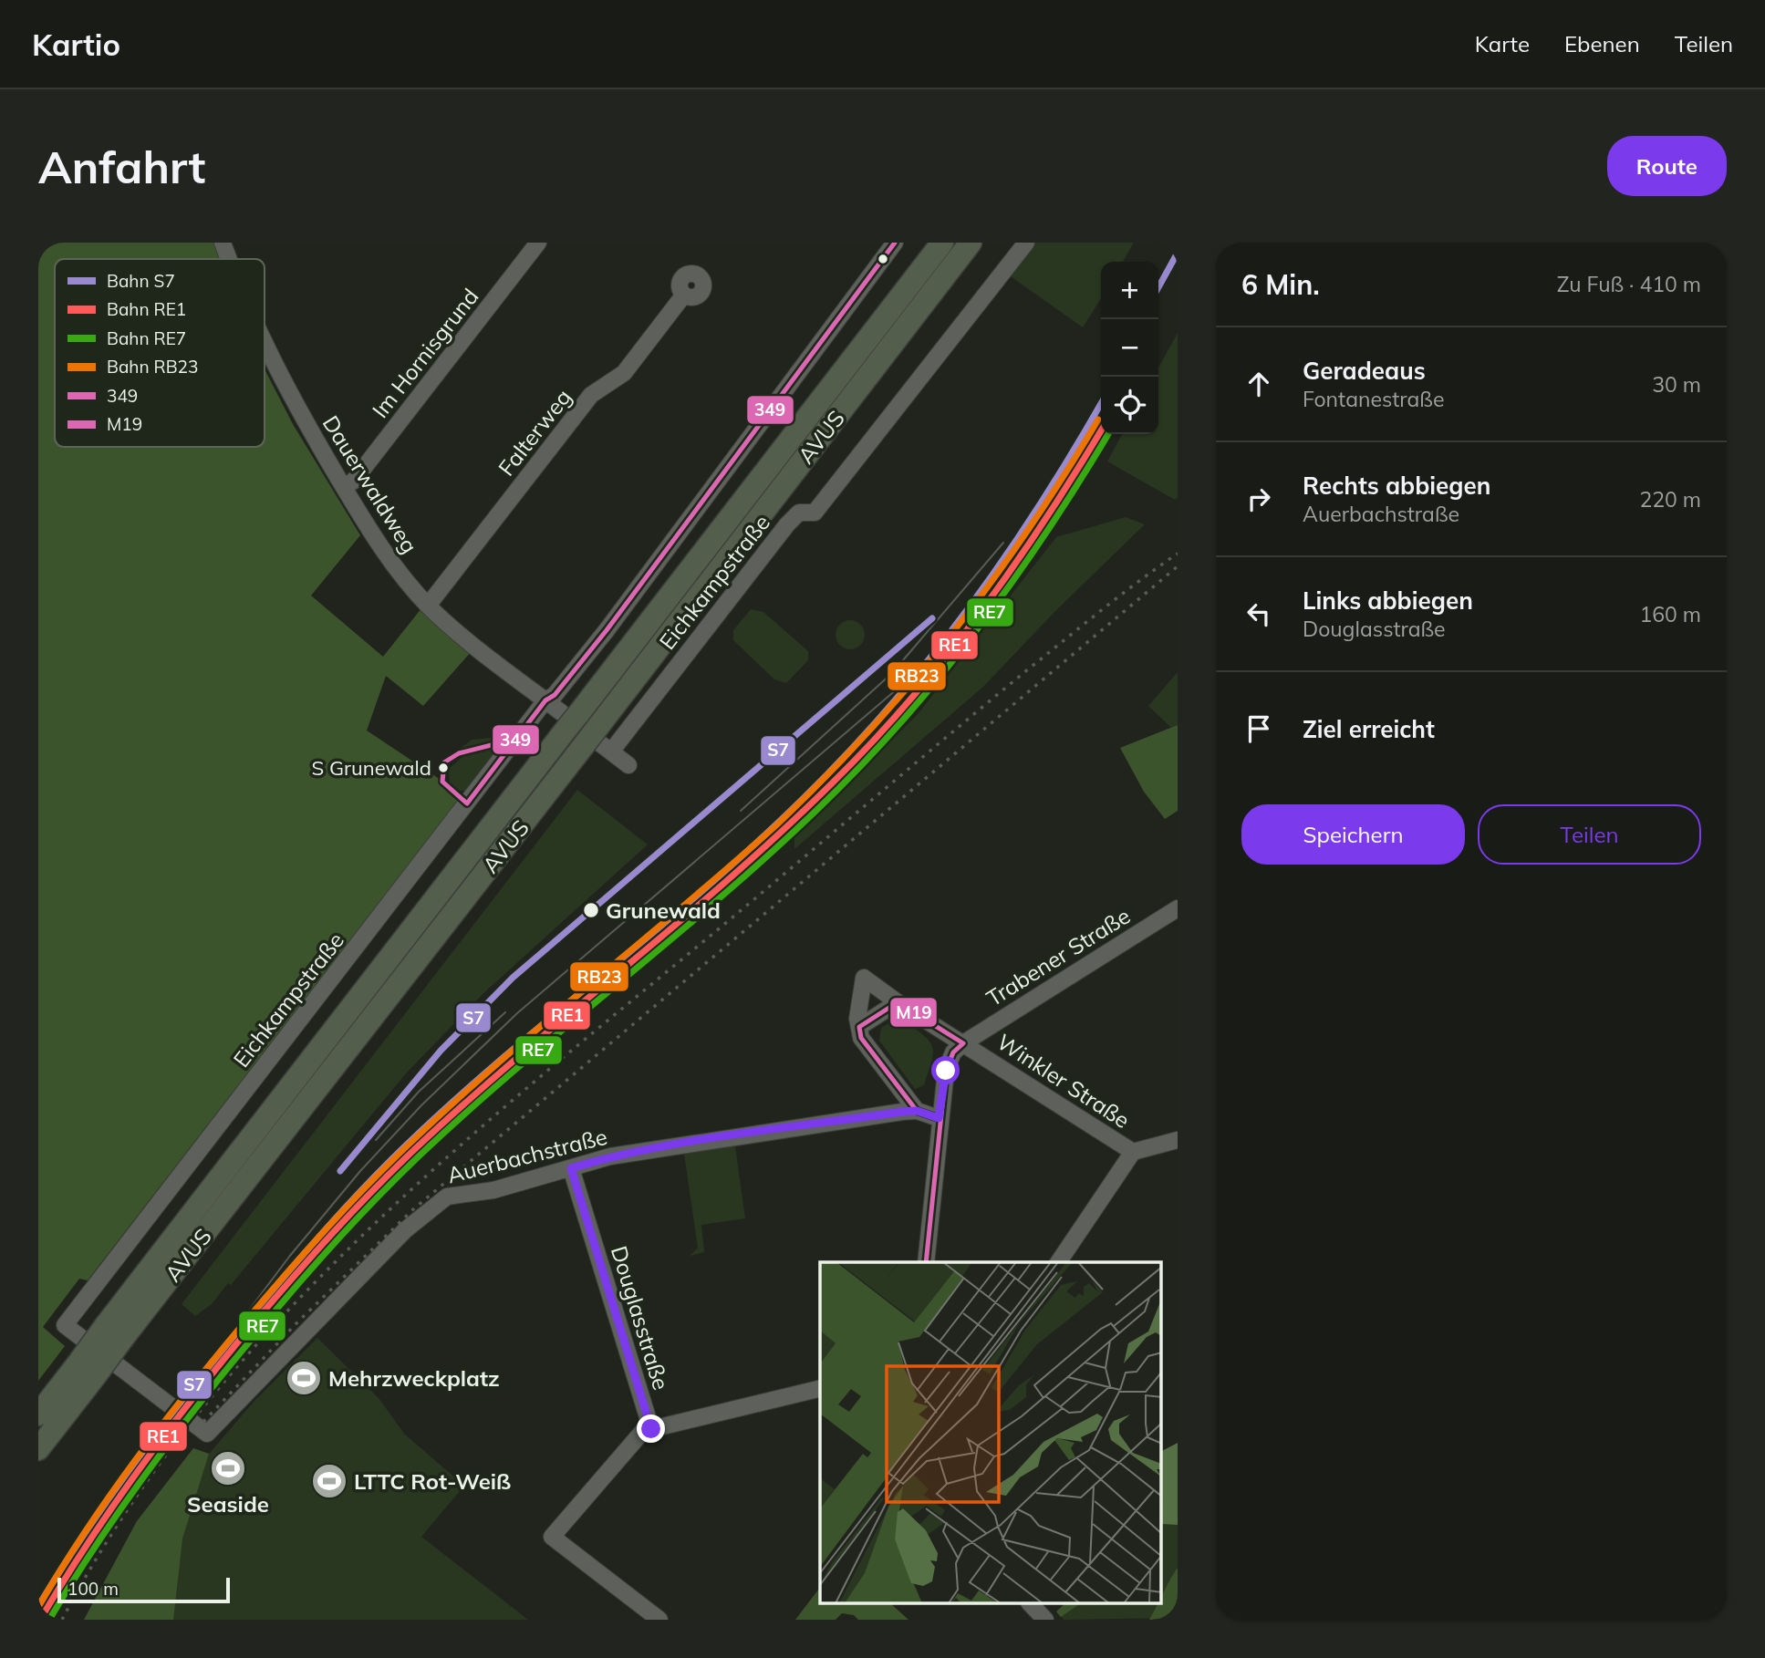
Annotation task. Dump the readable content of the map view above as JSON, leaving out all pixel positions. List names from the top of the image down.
{
  "streets": {
    "highway": ["AVUS"],
    "street": [
      "Im Hornisgrund",
      "Falterweg",
      "Dauerwaldweg",
      "Eichkampstraße",
      "Trabener Straße",
      "Winkler Straße",
      "Auerbachstraße",
      "Douglasstraße"
    ]
  },
  "crossings": [
    ["Im Hornisgrund", "Dauerwaldweg"],
    ["Falterweg", "Dauerwaldweg"],
    ["AVUS", "Eichkampstraße"],
    ["Dauerwaldweg", "Eichkampstraße"],
    ["Eichkampstraße", "Auerbachstraße"],
    ["Trabener Straße", "Winkler Straße"],
    ["Auerbachstraße", "Douglasstraße"]
  ],
  "places": {
    "other": ["S Grunewald", "Grunewald"],
    "sports": ["Mehrzweckplatz", "Seaside", "LTTC Rot-Weiß"]
  },
  "lines": [
    "transit line 349",
    "rail line S7",
    "rail line RB23",
    "rail line RE1",
    "rail line RE7",
    "transit line M19"
  ],
  "legend": [
    "Bahn S7",
    "Bahn RE1",
    "Bahn RE7",
    "Bahn RB23",
    "349",
    "M19"
  ],
  "scale_bar": "100 m",
  "page": {
    "header": "Kartio",
    "nav": ["Karte", "Ebenen", "Teilen"],
    "buttons": [
      "Route",
      ["Speichern", "Teilen"]
    ],
    "title": "Anfahrt",
    "heading": ["6 Min.", "Zu Fuß · 410 m"],
    "map_buttons": ["+", "−"],
    "list": [
      ["Geradeaus", "Fontanestraße", "30 m"],
      ["Rechts abbiegen", "Auerbachstraße", "220 m"],
      ["Links abbiegen", "Douglasstraße", "160 m"],
      "Ziel erreicht"
    ],
    "scale": "100 m"
  }
}
